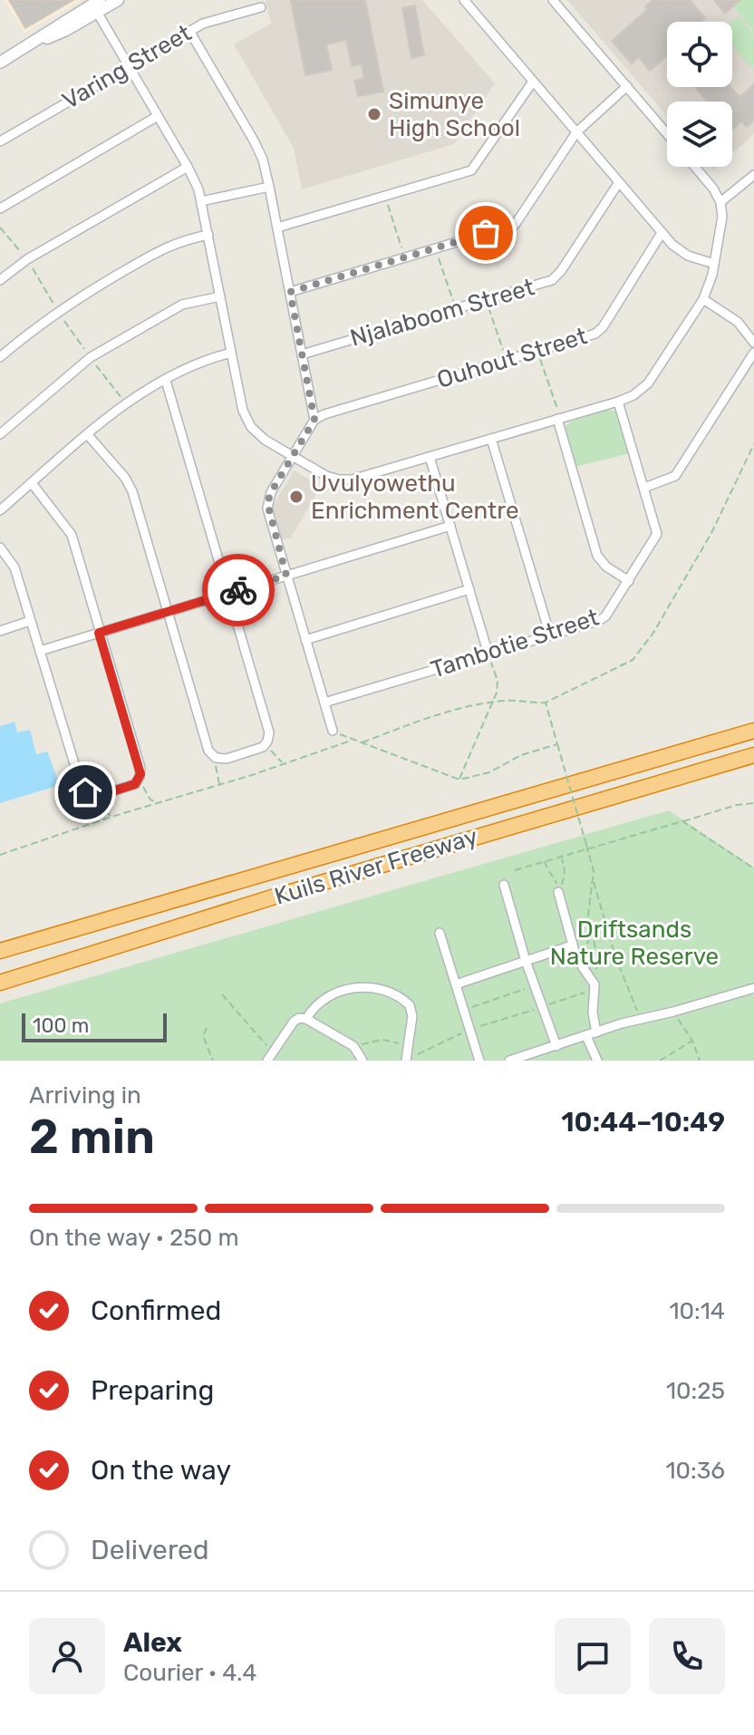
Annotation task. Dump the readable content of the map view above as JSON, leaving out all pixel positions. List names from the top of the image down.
{
  "streets": {
    "highway": ["Kuils River Freeway"],
    "street": [
      "Varing Street",
      "Njalaboom Street",
      "Ouhout Street",
      "Tambotie Street"
    ]
  },
  "parks": ["Driftsands Nature Reserve"],
  "places": ["Simunye High School", "Uvulyowethu Enrichment Centre"],
  "scale_bar": "100 m",
  "page": {
    "scale": "100 m",
    "heading": ["2 min", "Arriving in", "10:44–10:49"],
    "panel": ["Alex", "Courier · 4.4"],
    "bar": "On the way · 250 m",
    "list": [
      ["Confirmed", "10:14"],
      ["Preparing", "10:25"],
      ["On the way", "10:36"],
      "Delivered"
    ]
  }
}
